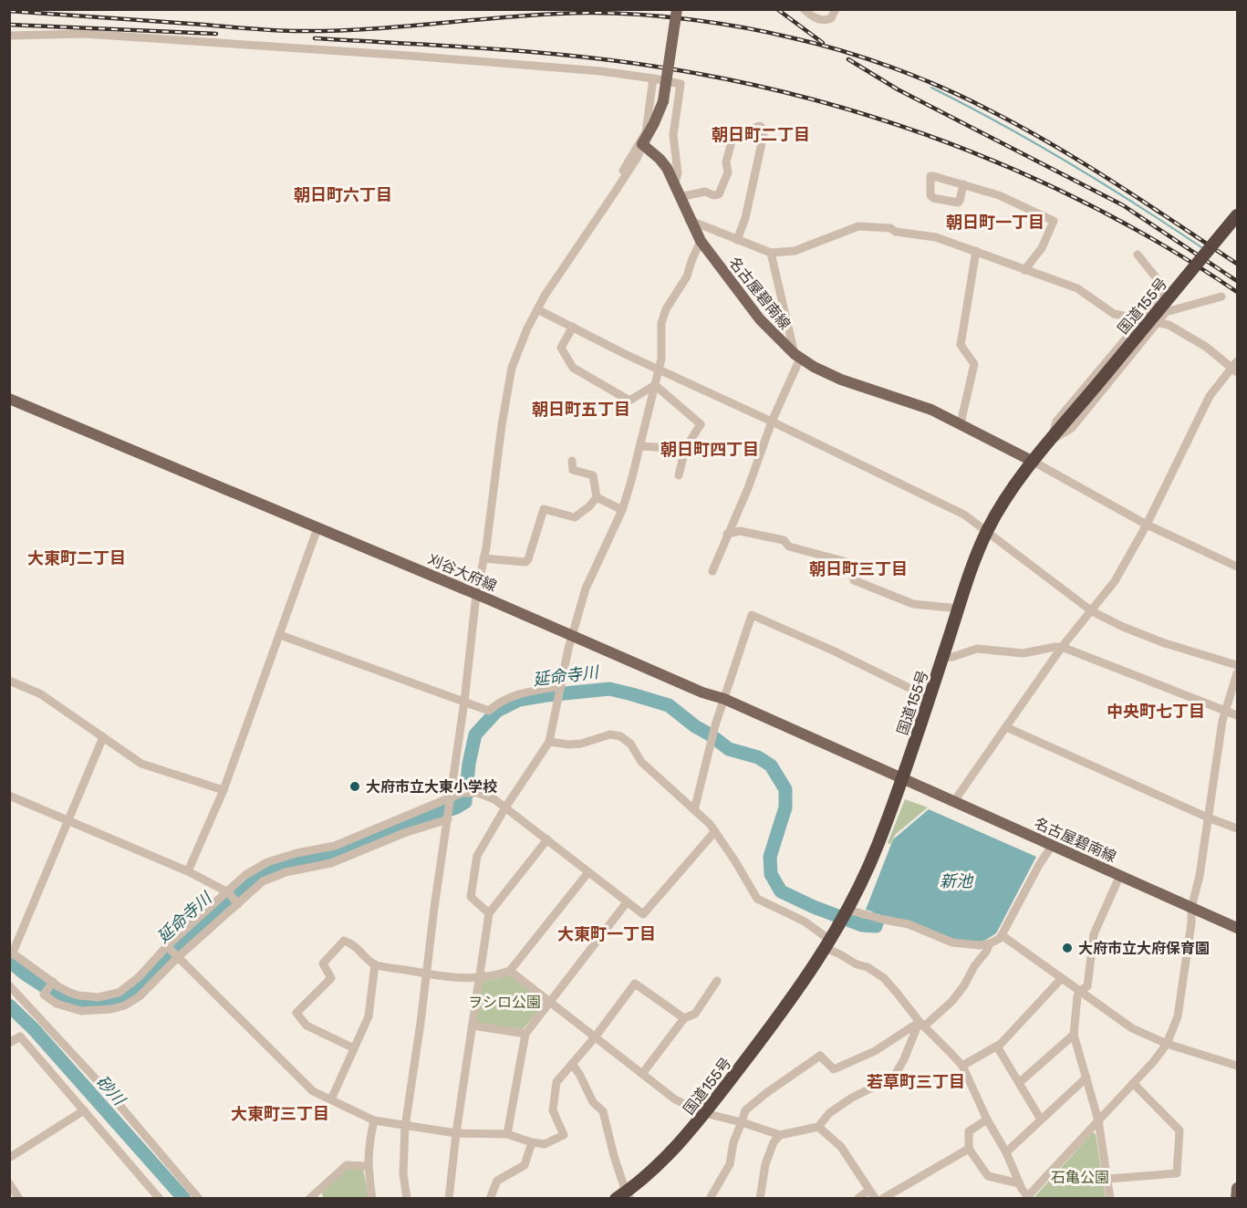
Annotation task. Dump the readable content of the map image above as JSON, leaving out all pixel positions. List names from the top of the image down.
{
  "streets": {
    "highway": ["国道155号"],
    "main road": ["名古屋碧南線", "刈谷大府線"]
  },
  "crossings": [
    ["名古屋碧南線", "国道155号"],
    ["名古屋碧南線", "刈谷大府線"],
    ["国道155号", "刈谷大府線"]
  ],
  "districts": [
    "朝日町二丁目",
    "朝日町六丁目",
    "朝日町一丁目",
    "朝日町五丁目",
    "朝日町四丁目",
    "大東町二丁目",
    "朝日町三丁目",
    "中央町七丁目",
    "大東町一丁目",
    "若草町三丁目",
    "大東町三丁目"
  ],
  "water": ["延命寺川", "新池", "砂川"],
  "parks": ["ヲシロ公園", "石亀公園"],
  "places": ["大府市立大東小学校", "大府市立大府保育園"]
}
